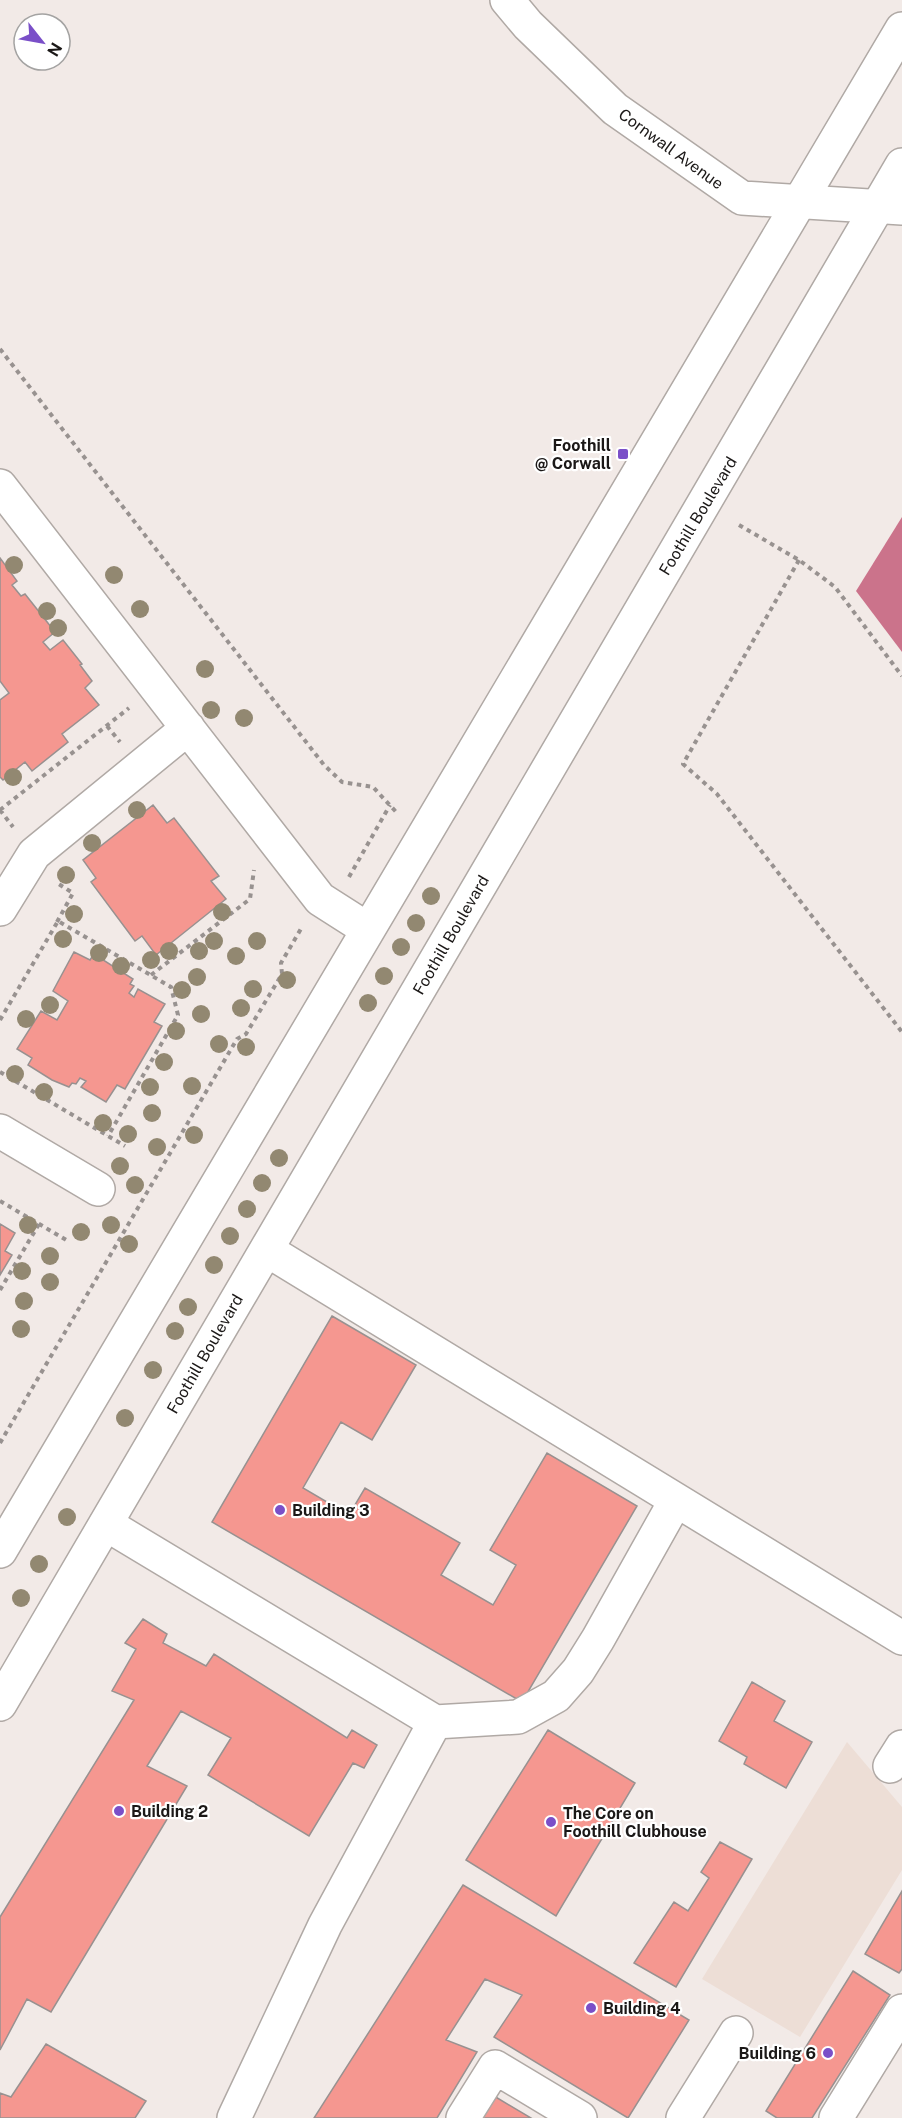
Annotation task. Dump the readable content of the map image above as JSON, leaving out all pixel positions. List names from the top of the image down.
{
  "streets": {
    "main road": ["Cornwall Avenue", "Foothill Boulevard"]
  },
  "crossings": [
    ["Cornwall Avenue", "Foothill Boulevard"]
  ],
  "places": {
    "transit": ["Foothill @ Corwall"],
    "other": [
      "Building 3",
      "Building 2",
      "The Core on Foothill Clubhouse",
      "Building 4",
      "Building 6"
    ]
  },
  "north": "bottom right"
}
